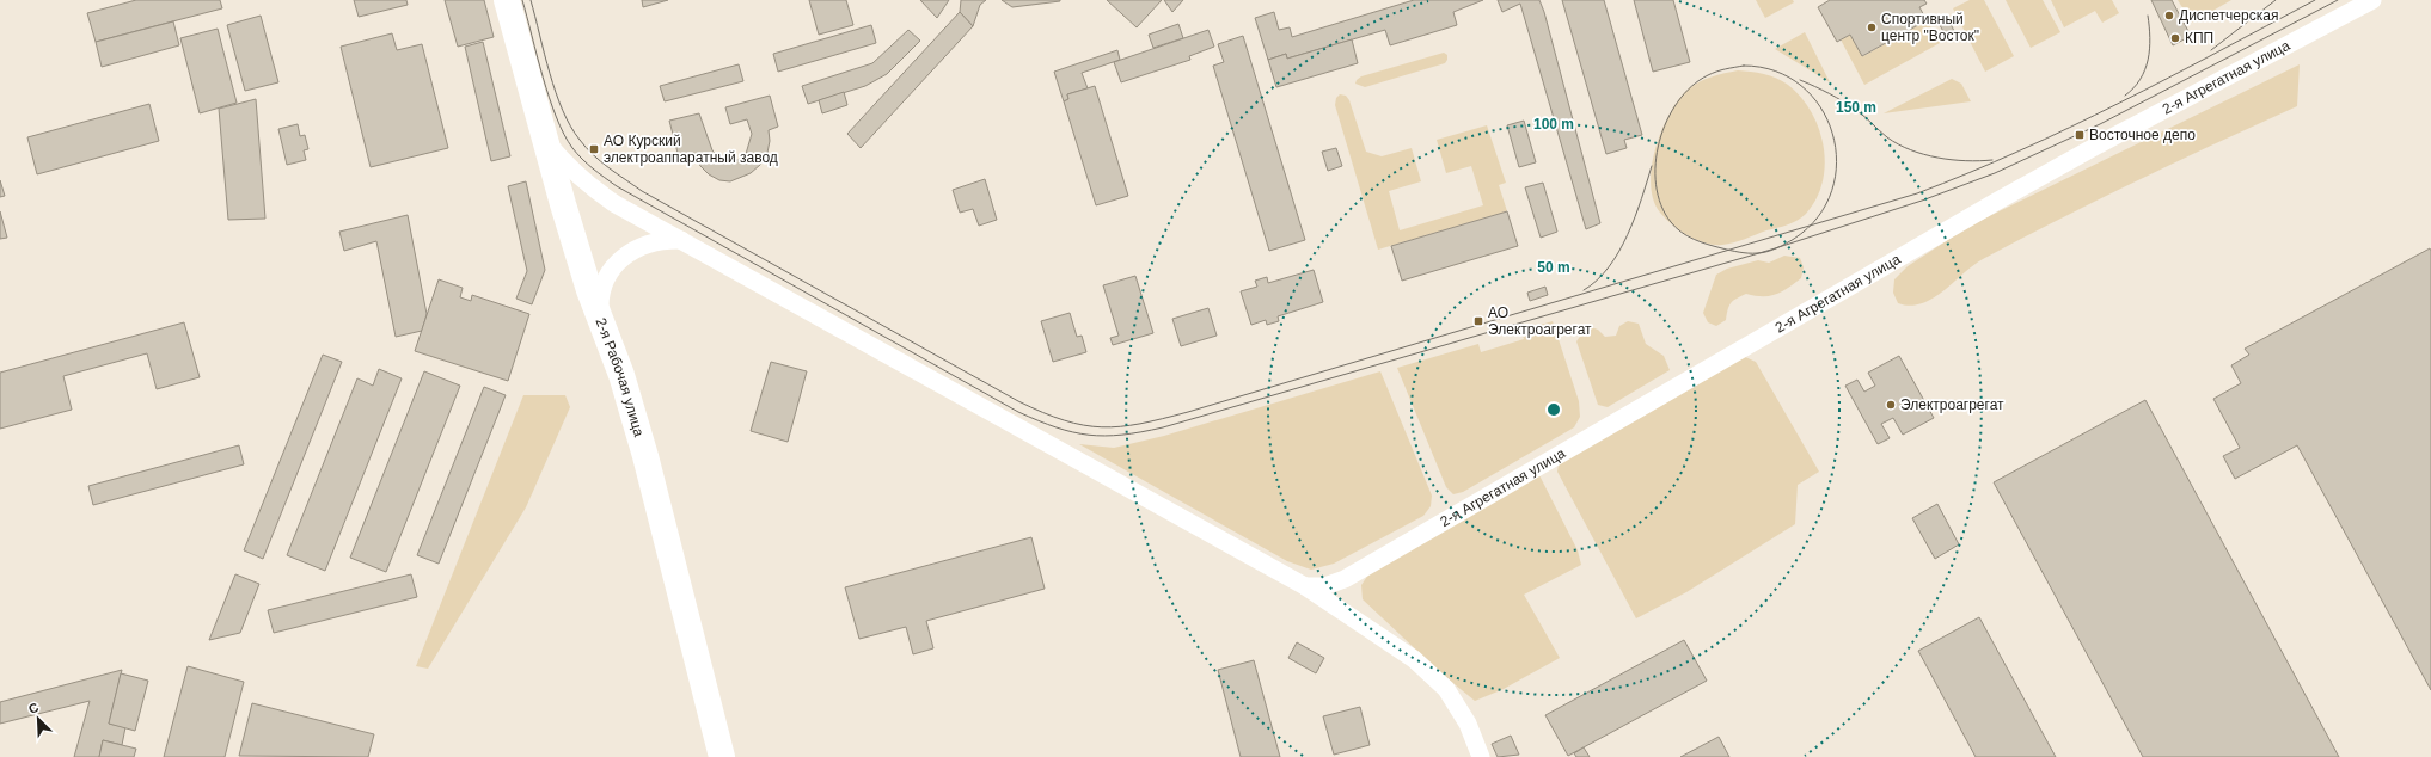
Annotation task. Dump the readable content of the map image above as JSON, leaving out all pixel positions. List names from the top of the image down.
{
  "streets": {
    "main road": ["2-я Рабочая улица"],
    "street": ["2-я Агрегатная улица"]
  },
  "places": {
    "other": [
      "Диспетчерская",
      "Спортивный центр \"Восток\"",
      "КПП",
      "Электроагрегат"
    ],
    "transit": ["Восточное депо", "АО Курский электроаппаратный завод", "АО Электроагрегат"]
  },
  "north": "top left",
  "rings": ["150 m", "100 m", "50 m"]
}
